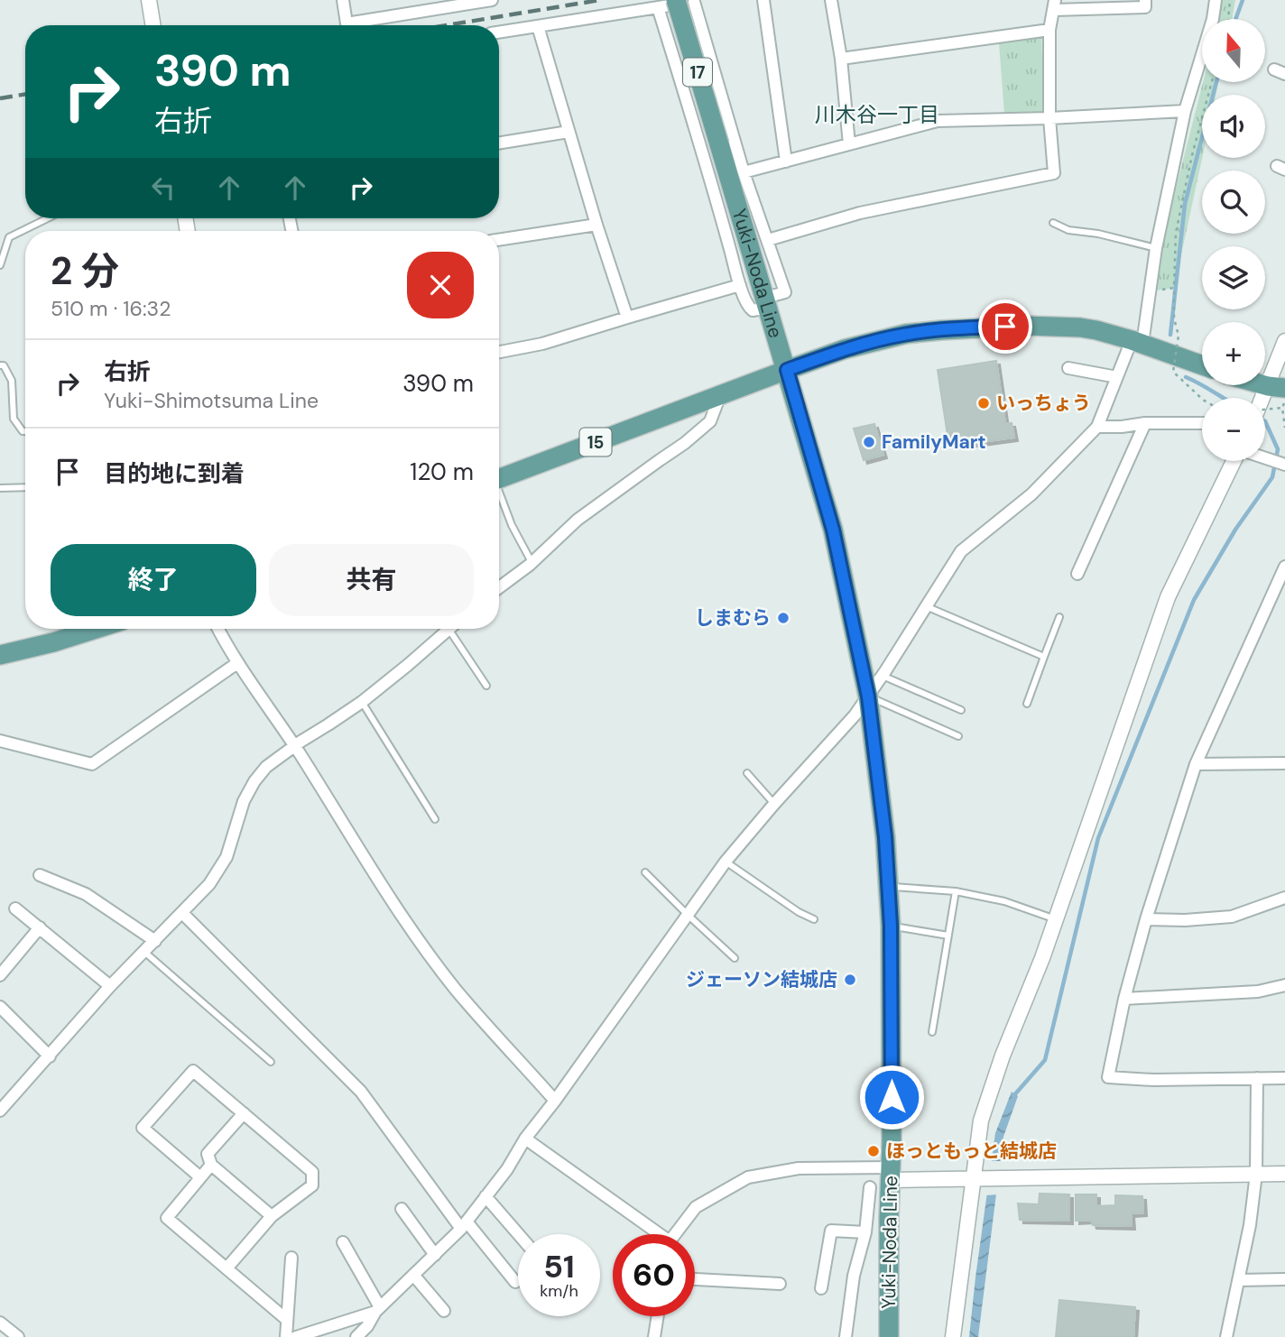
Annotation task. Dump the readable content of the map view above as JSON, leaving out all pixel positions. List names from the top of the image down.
{
  "streets": {
    "main road": ["17", "Yuki-Noda Line", "15"]
  },
  "crossings": [
    ["Yuki-Noda Line", "15"]
  ],
  "districts": ["川木谷一丁目"],
  "places": [
    "いっちょう",
    "FamilyMart",
    "しまむら",
    "ジェーソン結城店",
    "ほっともっと結城店"
  ],
  "north": "top",
  "page": {
    "map_buttons": ["+", "−"],
    "turn": ["390 m", "右折"],
    "heading": ["2 分", "510 m · 16:32"],
    "list": [
      {
        "name": "右折",
        "note": "Yuki-Shimotsuma Line",
        "value": "390 m"
      },
      {
        "name": "目的地に到着",
        "value": "120 m"
      }
    ],
    "buttons": ["終了", "共有"],
    "speed": "51 km/h",
    "limit": "60"
  }
}
